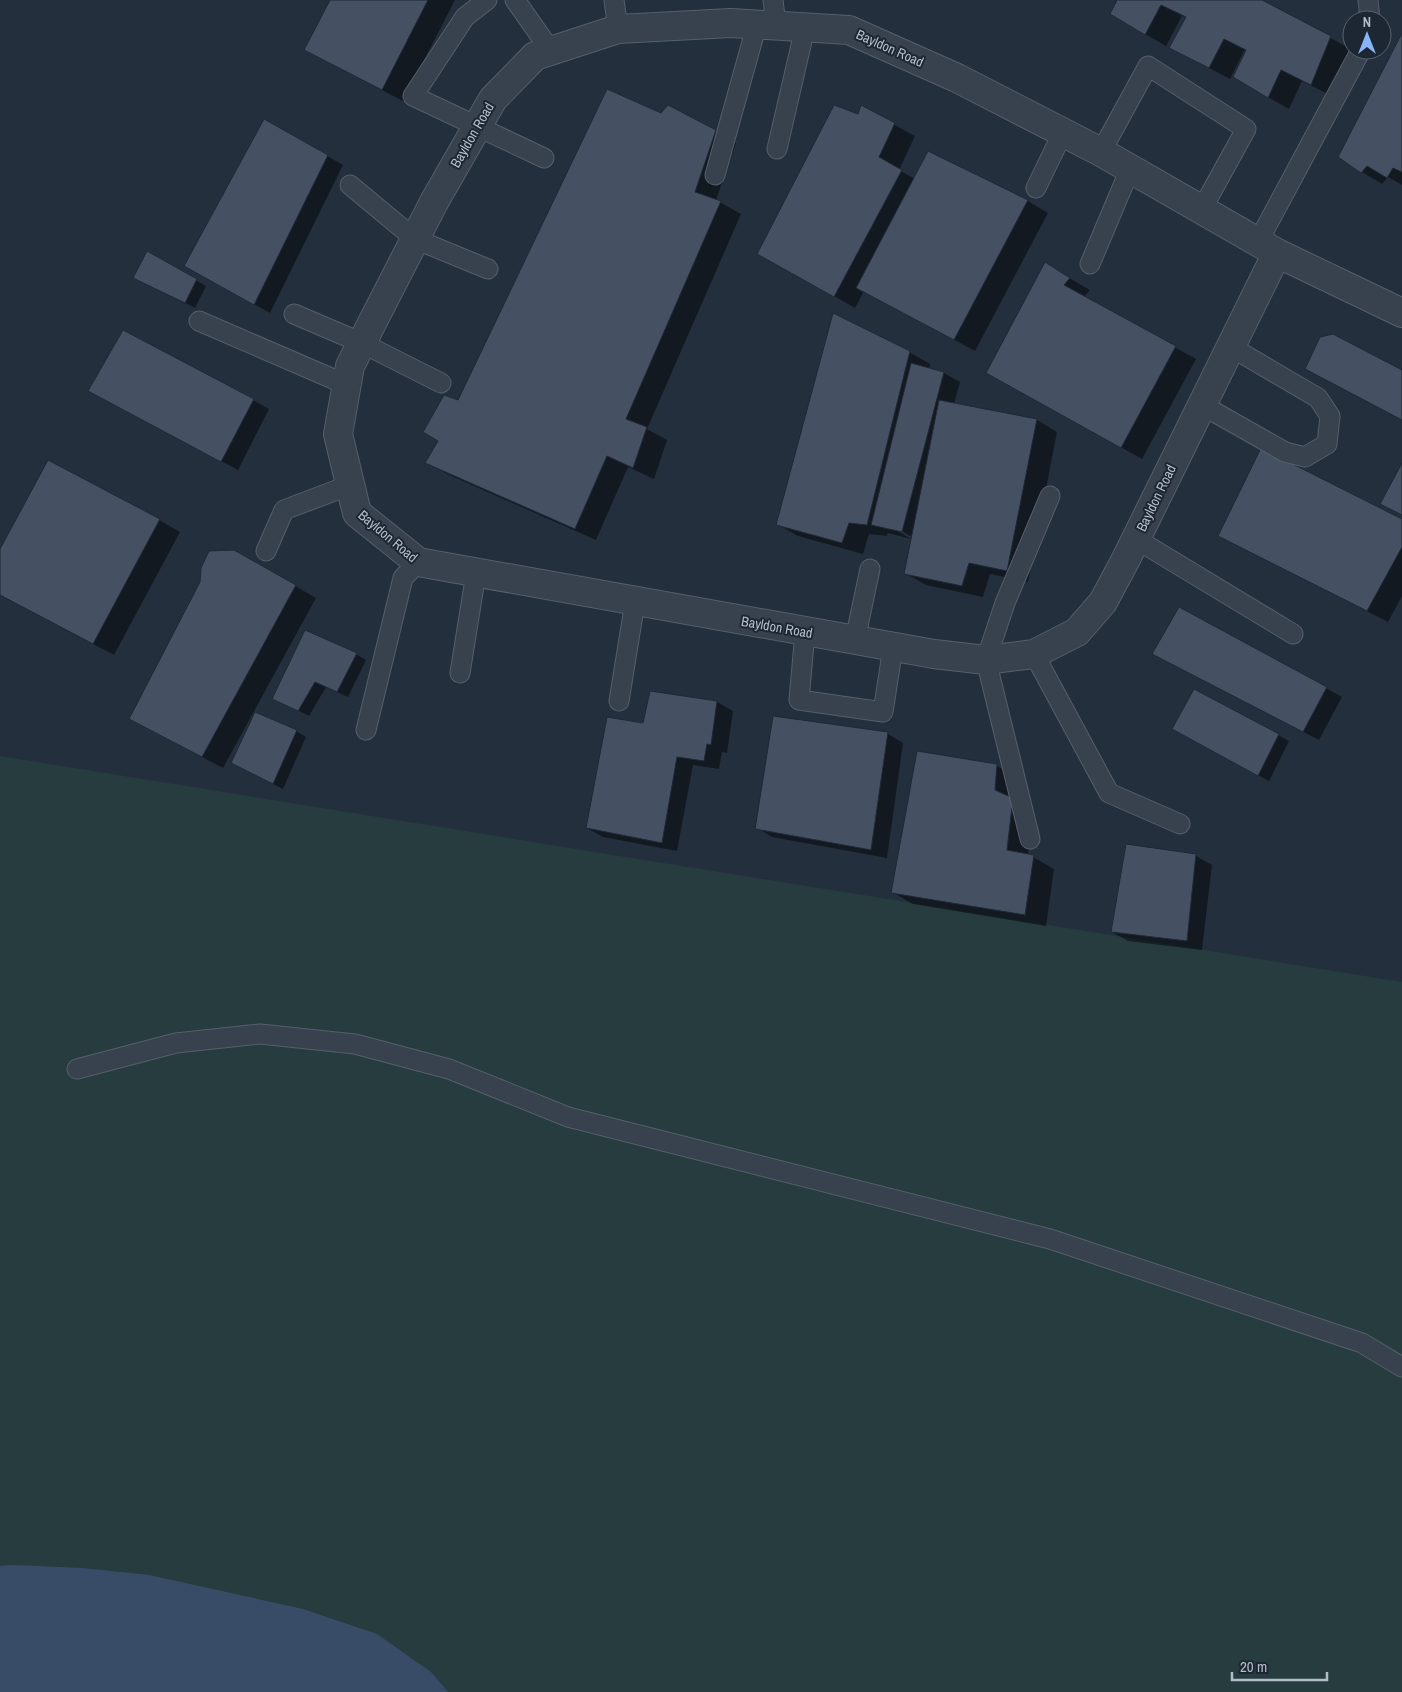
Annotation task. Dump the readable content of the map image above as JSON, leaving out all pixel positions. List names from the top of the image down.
{
  "streets": {
    "street": ["Bayldon Road"]
  },
  "scale_bar": "20 m",
  "north": "top"
}
